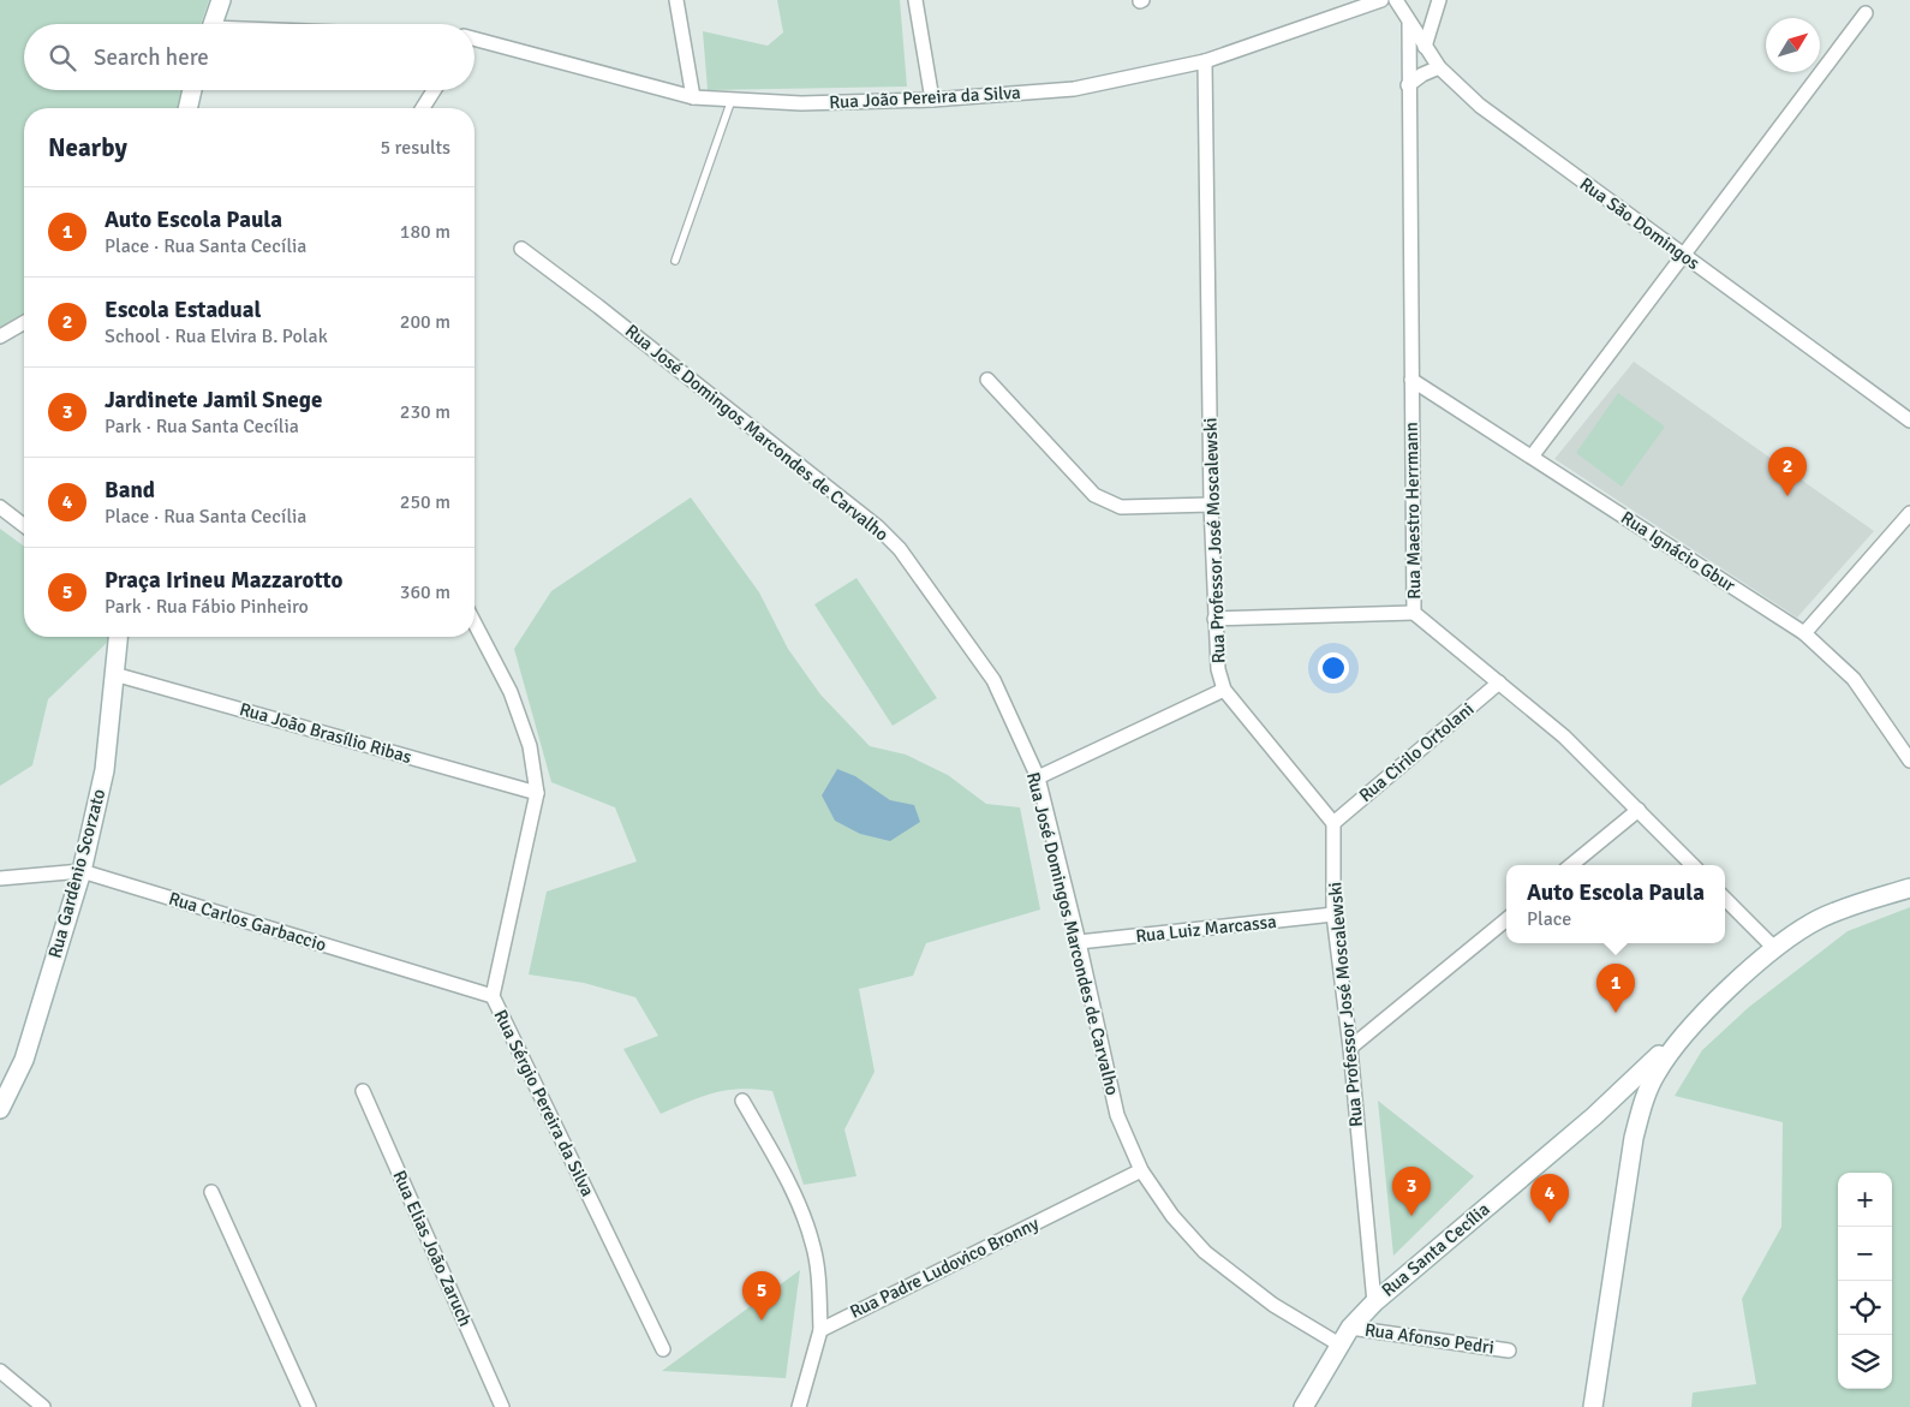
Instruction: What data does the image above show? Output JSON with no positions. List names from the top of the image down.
{
  "streets": {
    "main road": ["Rua Gardênio Scorzato", "Rua Santa Cecília"],
    "street": [
      "Rua João Pereira da Silva",
      "Rua São Domingos",
      "Rua José Domingos Marcondes de Carvalho",
      "Rua Maestro Herrmann",
      "Rua Professor José Moscalewski",
      "Rua Ignácio Gbur",
      "Rua João Brasílio Ribas",
      "Rua Cirilo Ortolani",
      "Rua Carlos Garbaccio",
      "Rua Luiz Marcassa",
      "Rua Sérgio Pereira da Silva",
      "Rua Elias João Zaruch",
      "Rua Padre Ludovico Bronny",
      "Rua Afonso Pedri"
    ]
  },
  "crossings": [
    ["Rua João Pereira da Silva", "Rua Professor José Moscalewski"],
    ["Rua São Domingos", "Rua Maestro Herrmann"],
    ["Rua José Domingos Marcondes de Carvalho", "Rua Luiz Marcassa"],
    ["Rua José Domingos Marcondes de Carvalho", "Rua Santa Cecília"],
    ["Rua José Domingos Marcondes de Carvalho", "Rua Padre Ludovico Bronny"],
    ["Rua Maestro Herrmann", "Rua Ignácio Gbur"],
    ["Rua Maestro Herrmann", "Rua Cirilo Ortolani"],
    ["Rua Professor José Moscalewski", "Rua Cirilo Ortolani"],
    ["Rua Professor José Moscalewski", "Rua Luiz Marcassa"],
    ["Rua Professor José Moscalewski", "Rua Santa Cecília"],
    ["Rua João Brasílio Ribas", "Rua Gardênio Scorzato"],
    ["Rua João Brasílio Ribas", "Rua Sérgio Pereira da Silva"],
    ["Rua Gardênio Scorzato", "Rua Carlos Garbaccio"],
    ["Rua Carlos Garbaccio", "Rua Sérgio Pereira da Silva"],
    ["Rua Santa Cecília", "Rua Afonso Pedri"]
  ],
  "north": "top right",
  "page": {
    "search": "Search here",
    "heading": ["Nearby", "5 results"],
    "list": [
      {
        "mark": "1",
        "name": "Auto Escola Paula",
        "note": "Place · Rua Santa Cecília",
        "value": "180 m"
      },
      {
        "mark": "2",
        "name": "Escola Estadual",
        "note": "School · Rua Elvira B. Polak",
        "value": "200 m"
      },
      {
        "mark": "3",
        "name": "Jardinete Jamil Snege",
        "note": "Park · Rua Santa Cecília",
        "value": "230 m"
      },
      {
        "mark": "4",
        "name": "Band",
        "note": "Place · Rua Santa Cecília",
        "value": "250 m"
      },
      {
        "mark": "5",
        "name": "Praça Irineu Mazzarotto",
        "note": "Park · Rua Fábio Pinheiro",
        "value": "360 m"
      }
    ],
    "pins": [
      "2",
      "1",
      "3",
      "4",
      "5"
    ],
    "popup": ["Auto Escola Paula", "Place"],
    "map_buttons": ["+", "−"]
  }
}
